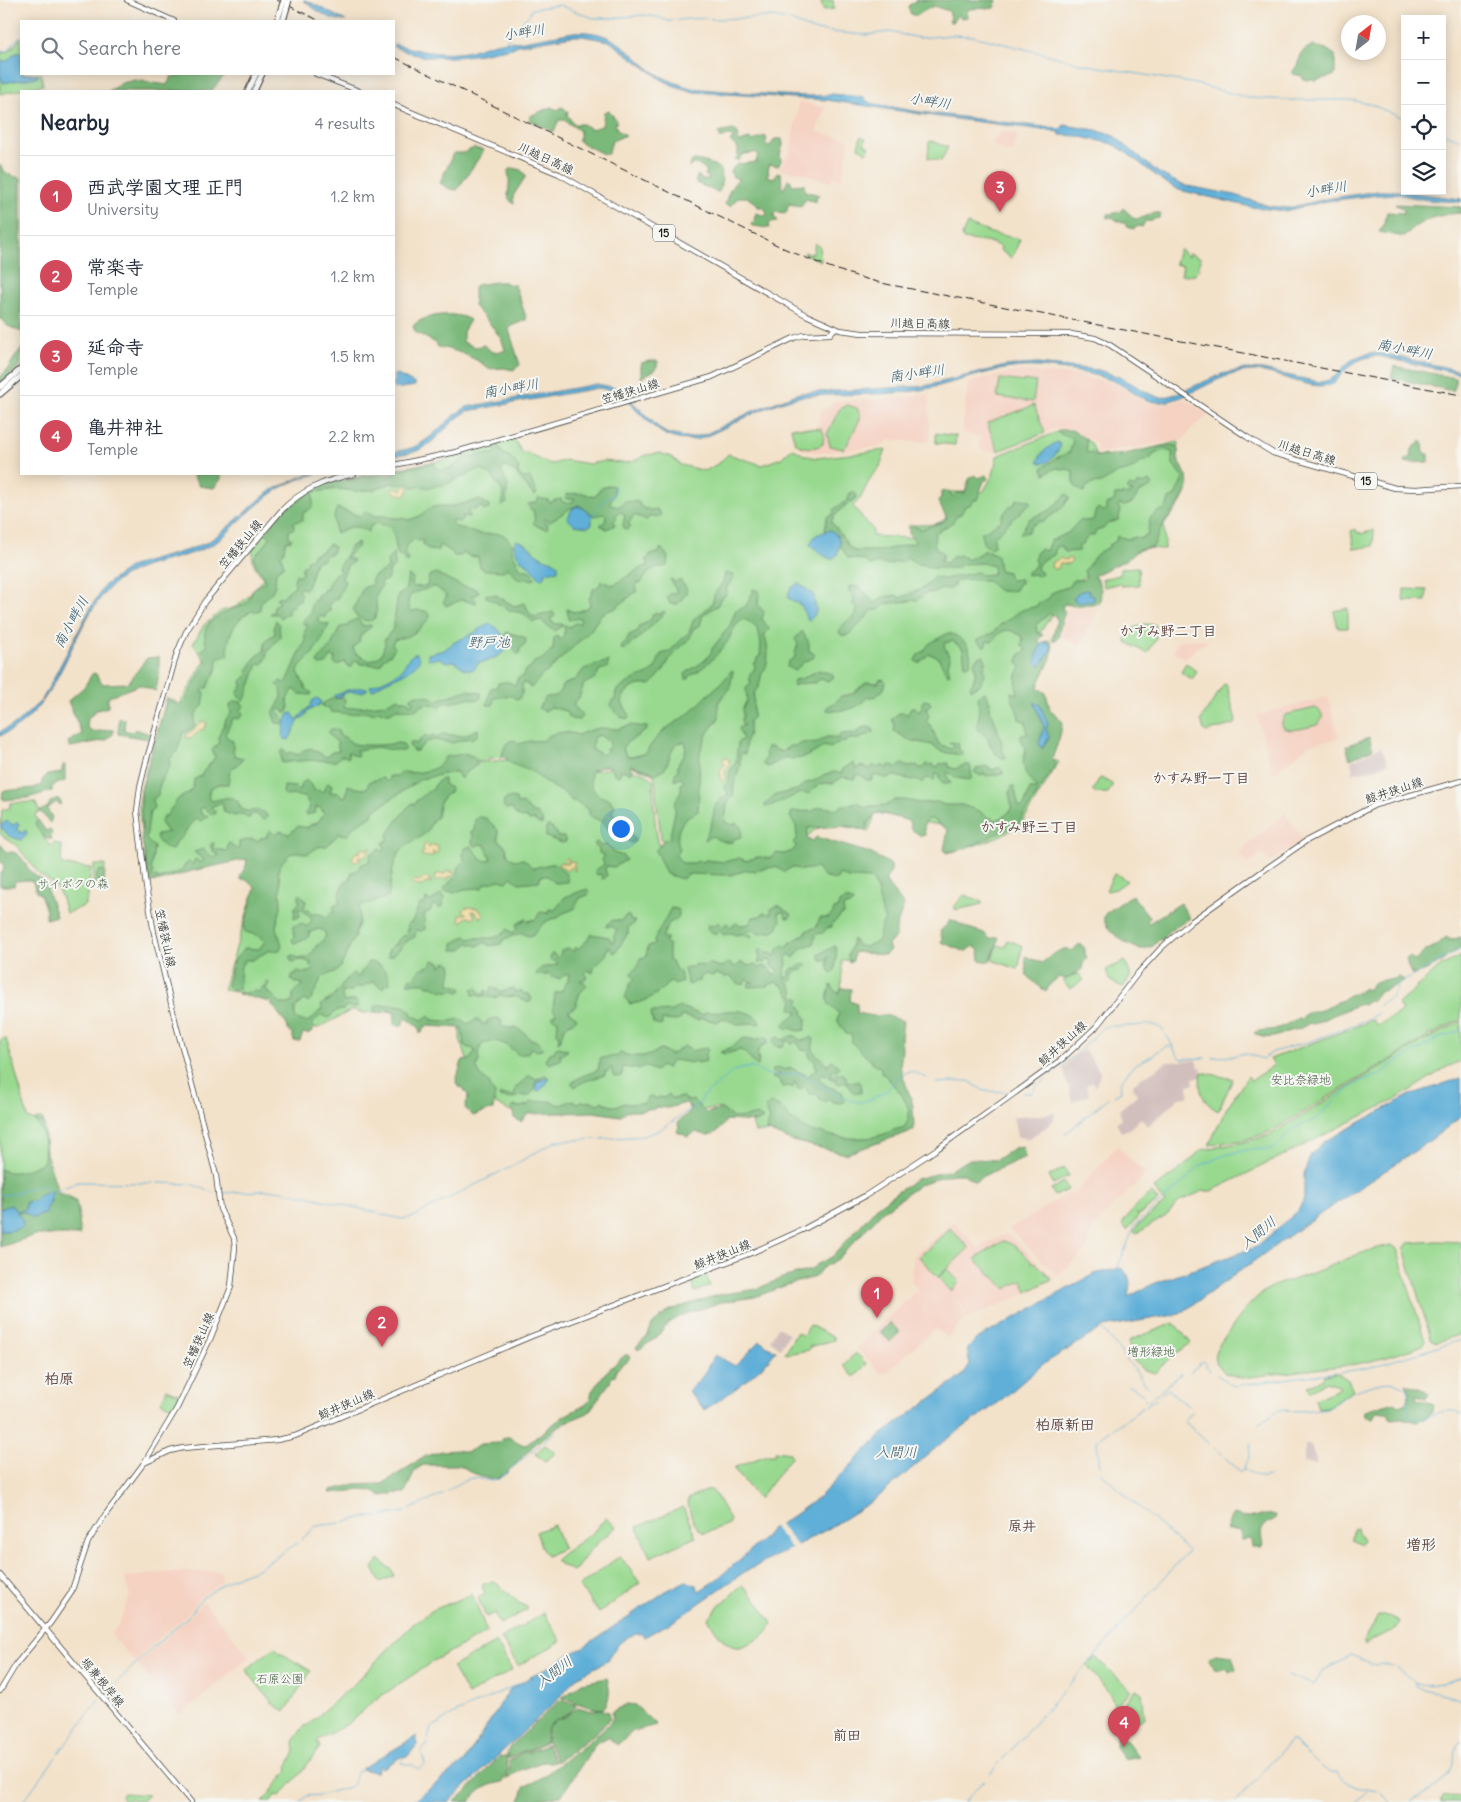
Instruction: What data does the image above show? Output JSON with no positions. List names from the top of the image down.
{
  "streets": {
    "main road": [
      "川越日高線",
      "15",
      "笠幡狭山線",
      "鯨井狭山線",
      "堀兼根岸線"
    ]
  },
  "crossings": [
    ["川越日高線", "笠幡狭山線"],
    ["笠幡狭山線", "鯨井狭山線"],
    ["鯨井狭山線", "堀兼根岸線"]
  ],
  "districts": [
    "かすみ野二丁目",
    "かすみ野一丁目",
    "かすみ野三丁目",
    "柏原",
    "柏原新田",
    "原井",
    "増形",
    "前田"
  ],
  "water": [
    "小畔川",
    "南小畔川",
    "野戸池",
    "入間川"
  ],
  "parks": [
    "サイボクの森",
    "安比奈緑地",
    "増形緑地",
    "石原公園"
  ],
  "north": "top right",
  "page": {
    "map_buttons": ["+", "−"],
    "search": "Search here",
    "heading": ["Nearby", "4 results"],
    "list": [
      {
        "mark": "1",
        "name": "西武学園文理 正門",
        "note": "University",
        "value": "1.2 km"
      },
      {
        "mark": "2",
        "name": "常楽寺",
        "note": "Temple",
        "value": "1.2 km"
      },
      {
        "mark": "3",
        "name": "延命寺",
        "note": "Temple",
        "value": "1.5 km"
      },
      {
        "mark": "4",
        "name": "亀井神社",
        "note": "Temple",
        "value": "2.2 km"
      }
    ],
    "pins": [
      "3",
      "1",
      "2",
      "4"
    ]
  }
}
